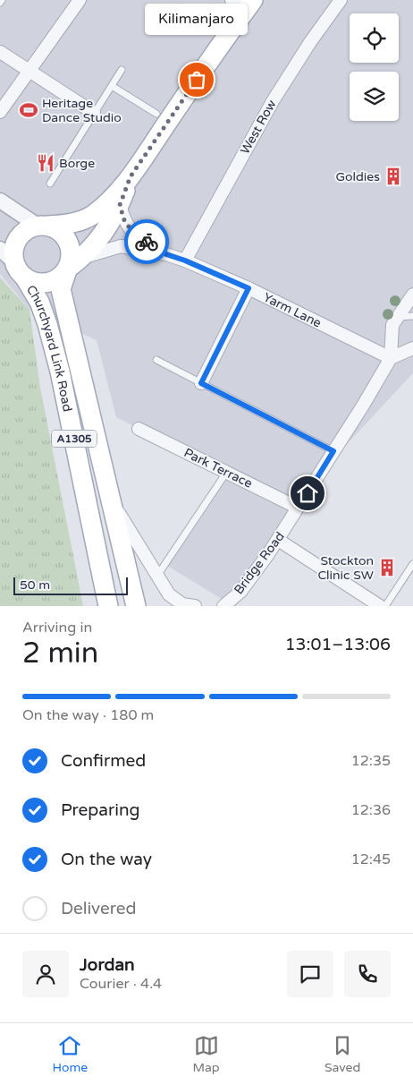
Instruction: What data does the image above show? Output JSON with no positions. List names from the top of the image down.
{
  "streets": {
    "main road": ["Churchyard Link Road", "A1305"],
    "street": [
      "West Row",
      "Yarm Lane",
      "Park Terrace",
      "Bridge Road"
    ]
  },
  "crossings": [
    ["West Row", "Yarm Lane"],
    ["Yarm Lane", "Churchyard Link Road"],
    ["Yarm Lane", "A1305"],
    ["Yarm Lane", "Bridge Road"],
    ["Churchyard Link Road", "A1305"],
    ["Park Terrace", "Bridge Road"]
  ],
  "places": {
    "other": ["Kilimanjaro"],
    "sports": ["Heritage Dance Studio"],
    "restaurant": ["Borge"],
    "building": ["Goldies", "Stockton Clinic SW"]
  },
  "scale_bar": "50 m",
  "page": {
    "bubble": "Kilimanjaro",
    "scale": "50 m",
    "heading": ["2 min", "Arriving in", "13:01–13:06"],
    "panel": ["Jordan", "Courier · 4.4"],
    "bar": "On the way · 180 m",
    "list": [
      ["Confirmed", "12:35"],
      ["Preparing", "12:36"],
      ["On the way", "12:45"],
      "Delivered"
    ],
    "tabs": ["Home", "Map", "Saved"]
  }
}
